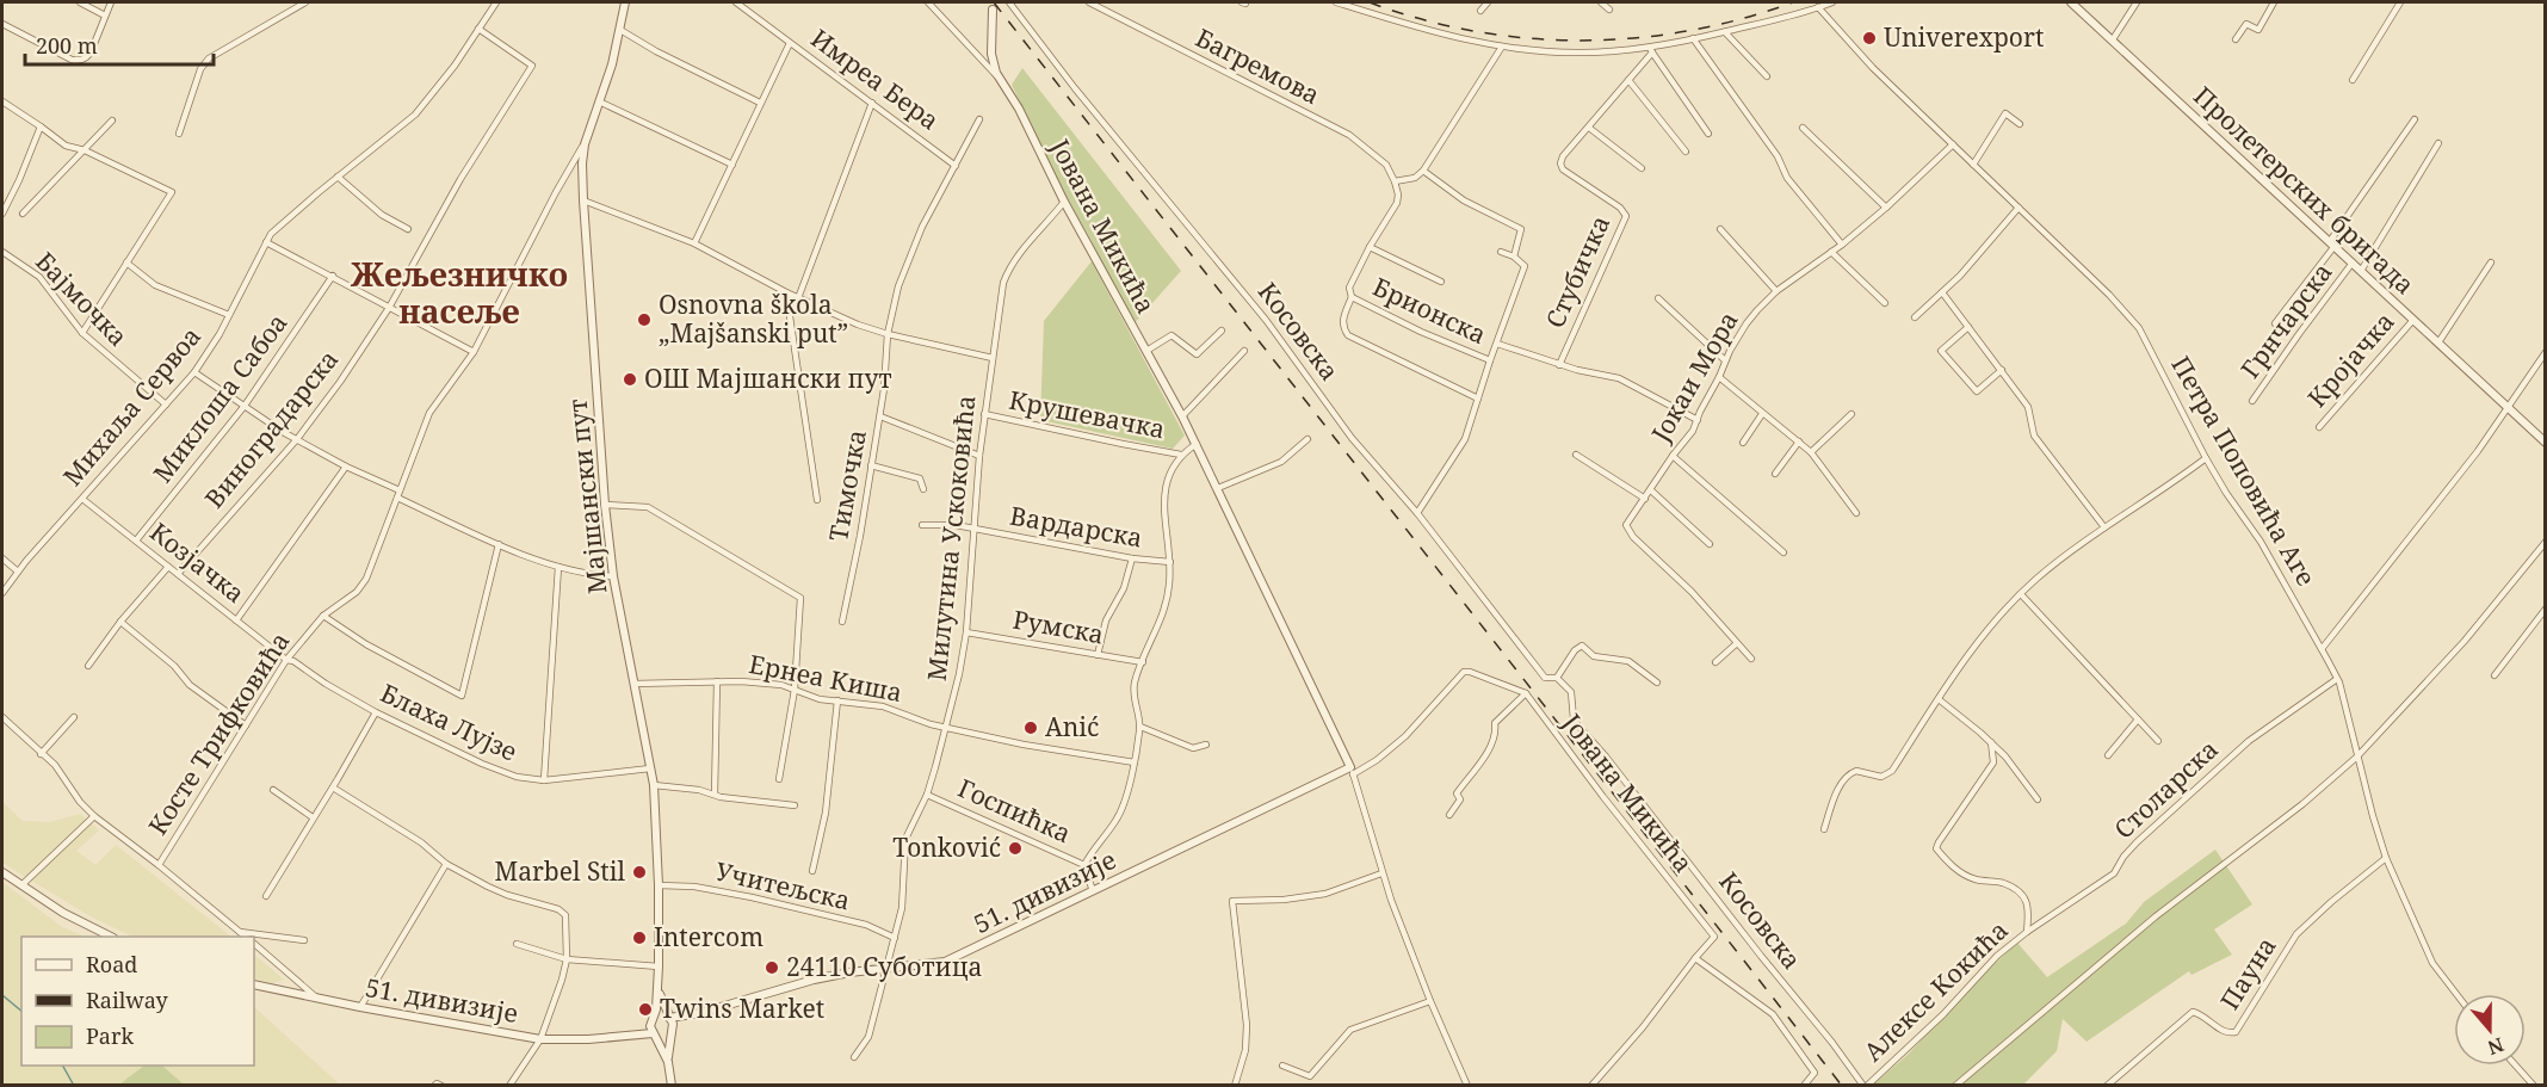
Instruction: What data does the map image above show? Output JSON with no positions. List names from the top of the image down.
{
  "streets": {
    "street": [
      "Багремова",
      "Имреа Бера",
      "Пролетерских бригада",
      "Јована Микића",
      "Стубичка",
      "Бајмочка",
      "Брионска",
      "Грнчарска",
      "Косовска",
      "Кројачка",
      "Јокаи Мора",
      "Миклоша Сабоа",
      "Михаља Сервоа",
      "Крушевачка",
      "Виноградарска",
      "Петра Поповића Аге",
      "Тимочка",
      "Мајшански пут",
      "Вардарска",
      "Милутина Ускоковића",
      "Козјачка",
      "Румска",
      "Ернеа Киша",
      "Блаха Лујзе",
      "Косте Трифковића",
      "Столарска",
      "Госпићка",
      "Учитељска",
      "51. дивизије",
      "Пауна",
      "Алексе Кокића"
    ]
  },
  "crossings": [
    ["Имреа Бера", "Тимочка"],
    ["Пролетерских бригада", "Грнчарска"],
    ["Пролетерских бригада", "Кројачка"],
    ["Јована Микића", "Милутина Ускоковића"],
    ["Јована Микића", "51. дивизије"],
    ["Стубичка", "Брионска"],
    ["Бајмочка", "Михаља Сервоа"],
    ["Брионска", "Јокаи Мора"],
    ["Косовска", "Алексе Кокића"],
    ["Јокаи Мора", "Петра Поповића Аге"],
    ["Миклоша Сабоа", "Козјачка"],
    ["Михаља Сервоа", "Виноградарска"],
    ["Михаља Сервоа", "Козјачка"],
    ["Крушевачка", "Милутина Ускоковића"],
    ["Виноградарска", "Козјачка"],
    ["Петра Поповића Аге", "Столарска"],
    ["Петра Поповића Аге", "Пауна"],
    ["Мајшански пут", "Ернеа Киша"],
    ["Мајшански пут", "Блаха Лујзе"],
    ["Мајшански пут", "Косте Трифковића"],
    ["Мајшански пут", "Учитељска"],
    ["Мајшански пут", "51. дивизије"],
    ["Вардарска", "Милутина Ускоковића"],
    ["Милутина Ускоковића", "Румска"],
    ["Милутина Ускоковића", "Ернеа Киша"],
    ["Милутина Ускоковића", "Госпићка"],
    ["Милутина Ускоковића", "Учитељска"],
    ["Милутина Ускоковића", "51. дивизије"],
    ["Козјачка", "Блаха Лујзе"],
    ["Козјачка", "Косте Трифковића"],
    ["Блаха Лујзе", "Косте Трифковића"],
    ["Столарска", "Алексе Кокића"]
  ],
  "districts": ["Жељезничко насеље"],
  "places": [
    "Univerexport",
    "Osnovna škola „Majšanski put”",
    "ОШ Мајшански пут",
    "Anić",
    "Tonković",
    "Marbel Stil",
    "Intercom",
    "24110 Суботица",
    "Twins Market"
  ],
  "legend": ["Road", "Railway", "Park"],
  "scale_bar": "200 m",
  "north": "bottom"
}
